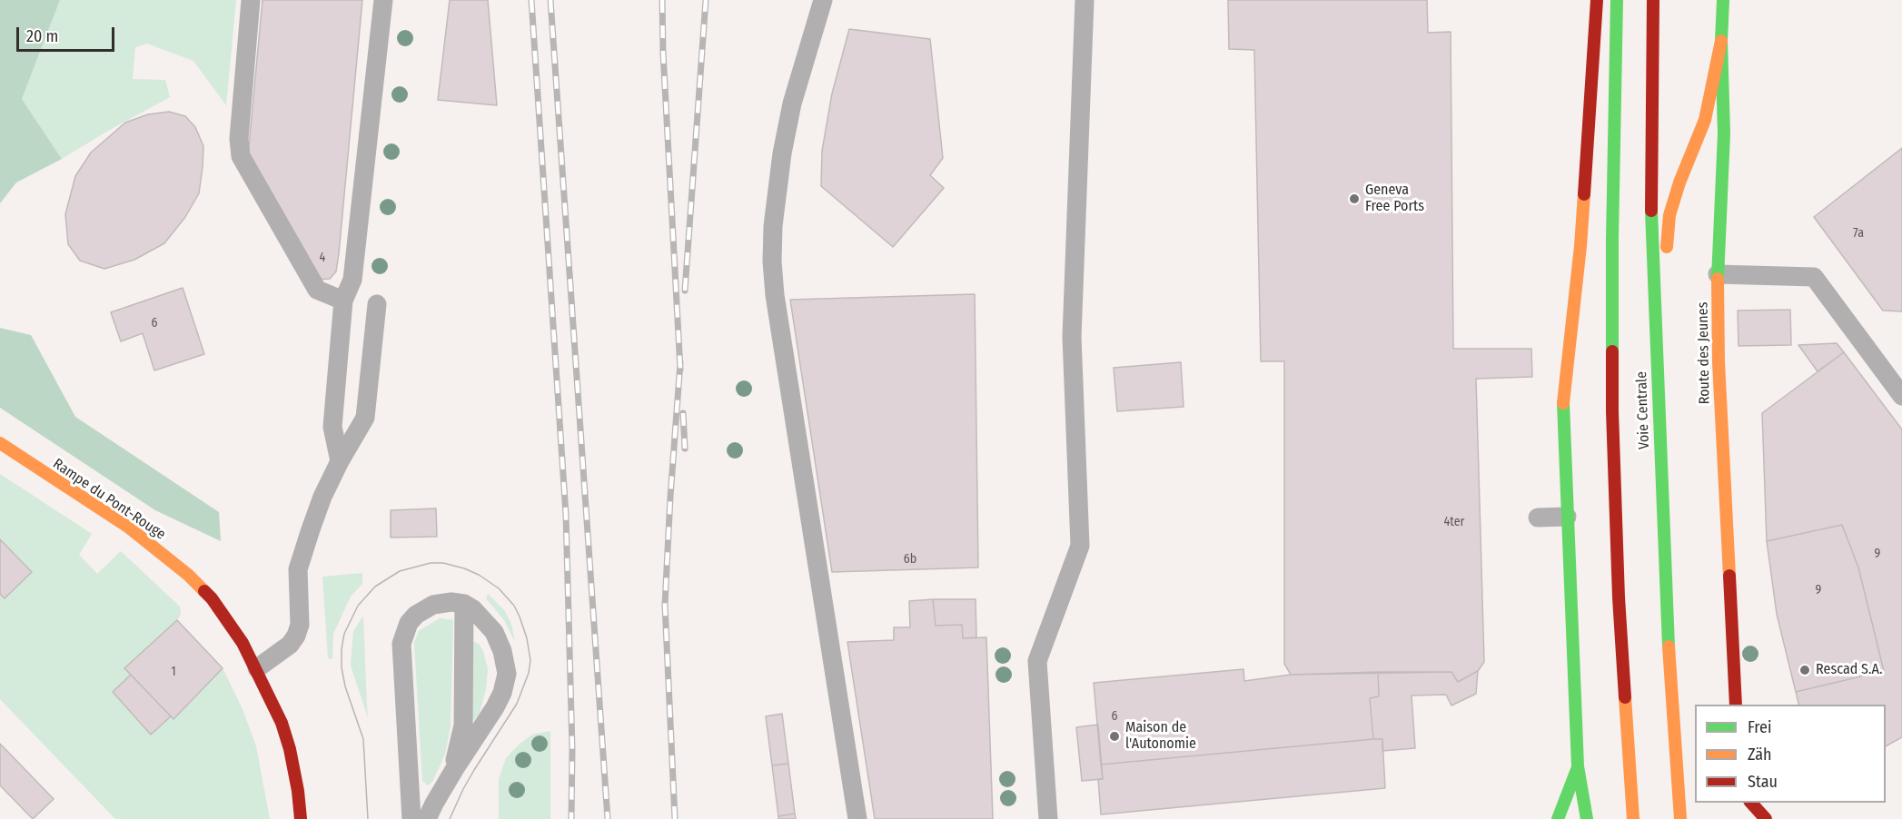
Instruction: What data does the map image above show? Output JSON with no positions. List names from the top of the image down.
{
  "streets": {
    "main road": ["Route des Jeunes", "Voie Centrale", "Rampe du Pont-Rouge"]
  },
  "places": ["Geneva Free Ports", "Rescad S.A.", "Maison de l'Autonomie"],
  "house_numbers": [
    "7a",
    "4",
    "6",
    "4ter",
    "9",
    "6b",
    "9",
    "1",
    "6"
  ],
  "legend": ["Frei", "Zäh", "Stau"],
  "scale_bar": "20 m"
}
